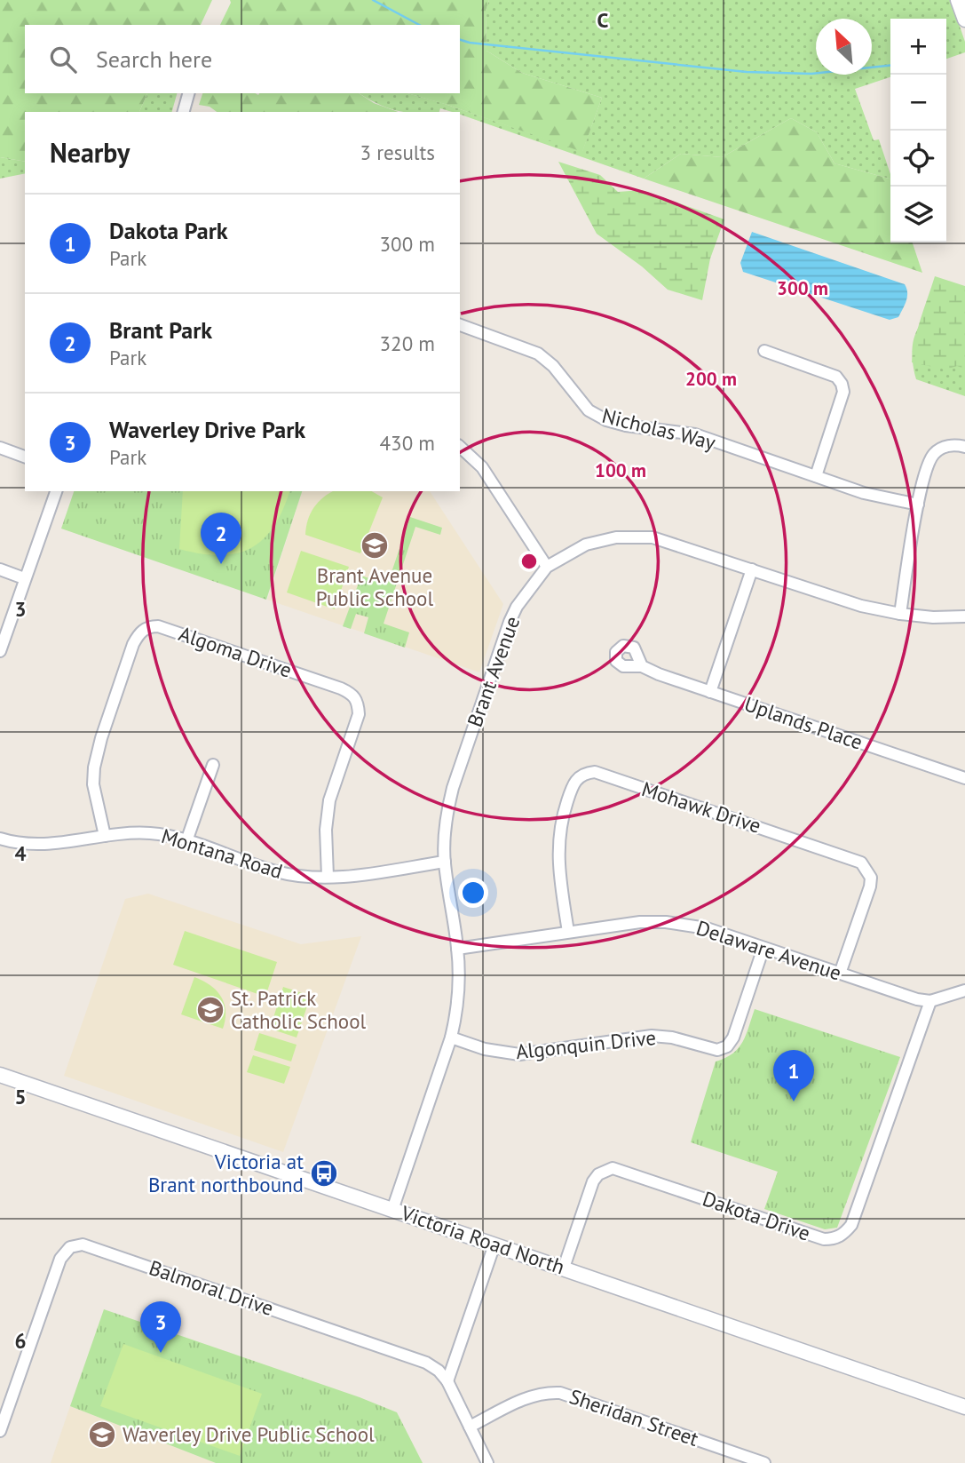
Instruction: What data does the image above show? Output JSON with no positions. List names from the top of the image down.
{
  "streets": {
    "main road": ["Victoria Road North"],
    "street": [
      "Nicholas Way",
      "Algoma Drive",
      "Brant Avenue",
      "Uplands Place",
      "Mohawk Drive",
      "Montana Road",
      "Delaware Avenue",
      "Algonquin Drive",
      "Dakota Drive",
      "Balmoral Drive",
      "Sheridan Street"
    ]
  },
  "crossings": [
    ["Algoma Drive", "Montana Road"],
    ["Brant Avenue", "Montana Road"],
    ["Brant Avenue", "Delaware Avenue"],
    ["Brant Avenue", "Algonquin Drive"],
    ["Brant Avenue", "Victoria Road North"],
    ["Mohawk Drive", "Delaware Avenue"],
    ["Delaware Avenue", "Algonquin Drive"],
    ["Delaware Avenue", "Dakota Drive"],
    ["Dakota Drive", "Victoria Road North"],
    ["Balmoral Drive", "Sheridan Street"]
  ],
  "places": {
    "school or university": ["Brant Avenue Public School", "St. Patrick Catholic School", "Waverley Drive Public School"],
    "bus stop": ["Victoria at Brant northbound"]
  },
  "north": "top left",
  "page": {
    "map_buttons": ["+", "−"],
    "search": "Search here",
    "heading": ["Nearby", "3 results"],
    "list": [
      {
        "mark": "1",
        "name": "Dakota Park",
        "note": "Park",
        "value": "300 m"
      },
      {
        "mark": "2",
        "name": "Brant Park",
        "note": "Park",
        "value": "320 m"
      },
      {
        "mark": "3",
        "name": "Waverley Drive Park",
        "note": "Park",
        "value": "430 m"
      }
    ],
    "pins": ["2", "1", "3"]
  },
  "grid": {
    "columns": ["C"],
    "rows": [
      "3",
      "4",
      "5",
      "6"
    ]
  },
  "rings": ["300 m", "200 m", "100 m"]
}
